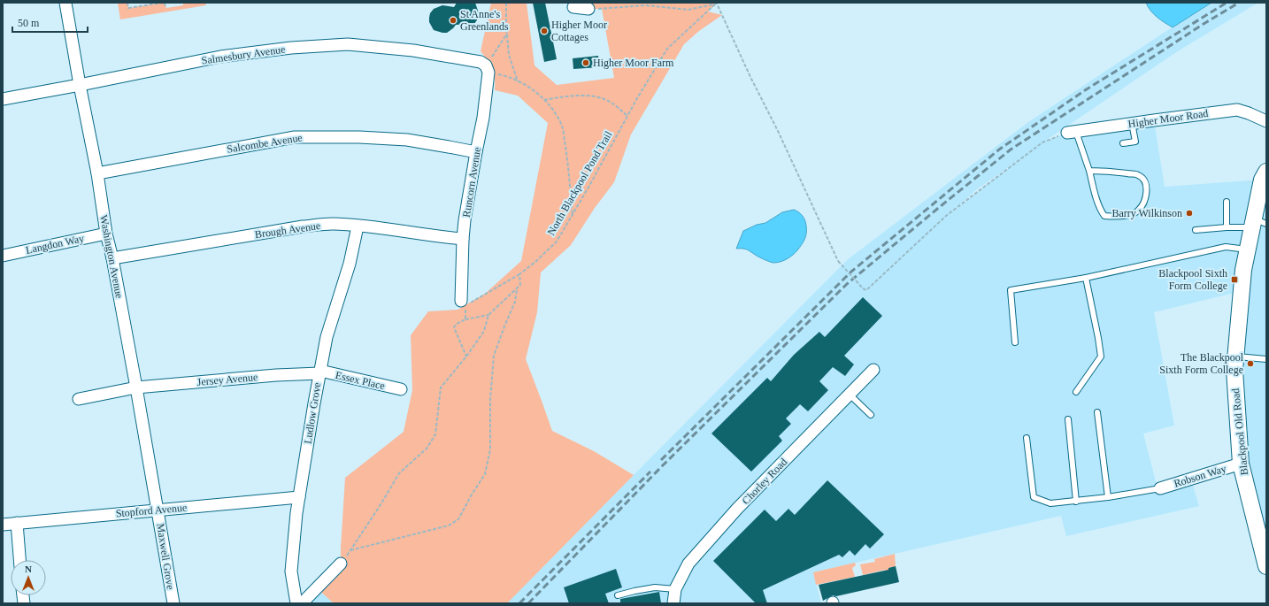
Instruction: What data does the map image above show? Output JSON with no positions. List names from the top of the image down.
{
  "streets": {
    "main road": ["Blackpool Old Road"],
    "street": [
      "Salmesbury Avenue",
      "Higher Moor Road",
      "Salcombe Avenue",
      "Runcorn Avenue",
      "Brough Avenue",
      "Langdon Way",
      "Washington Avenue",
      "Jersey Avenue",
      "Essex Place",
      "Ludlow Grove",
      "Robson Way",
      "Chorley Road",
      "Stopford Avenue",
      "Maxwell Grove"
    ],
    "path": ["North Blackpool Pond Trail"]
  },
  "crossings": [
    ["Salmesbury Avenue", "Runcorn Avenue"],
    ["Salmesbury Avenue", "Washington Avenue"],
    ["Salcombe Avenue", "Runcorn Avenue"],
    ["Salcombe Avenue", "Washington Avenue"],
    ["Runcorn Avenue", "Brough Avenue"],
    ["Brough Avenue", "Washington Avenue"],
    ["Brough Avenue", "Ludlow Grove"],
    ["Langdon Way", "Washington Avenue"],
    ["Washington Avenue", "Jersey Avenue"],
    ["Washington Avenue", "Stopford Avenue"],
    ["Washington Avenue", "Maxwell Grove"],
    ["Jersey Avenue", "Essex Place"],
    ["Jersey Avenue", "Ludlow Grove"],
    ["Essex Place", "Ludlow Grove"],
    ["Ludlow Grove", "Stopford Avenue"],
    ["Blackpool Old Road", "Robson Way"],
    ["Stopford Avenue", "Maxwell Grove"]
  ],
  "places": {
    "other": [
      "St Anne's Greenlands",
      "Higher Moor Cottages",
      "Higher Moor Farm",
      "Barry Wilkinson",
      "The Blackpool Sixth Form College"
    ],
    "transit": ["Blackpool Sixth Form College"]
  },
  "scale_bar": "50 m",
  "north": "top"
}
